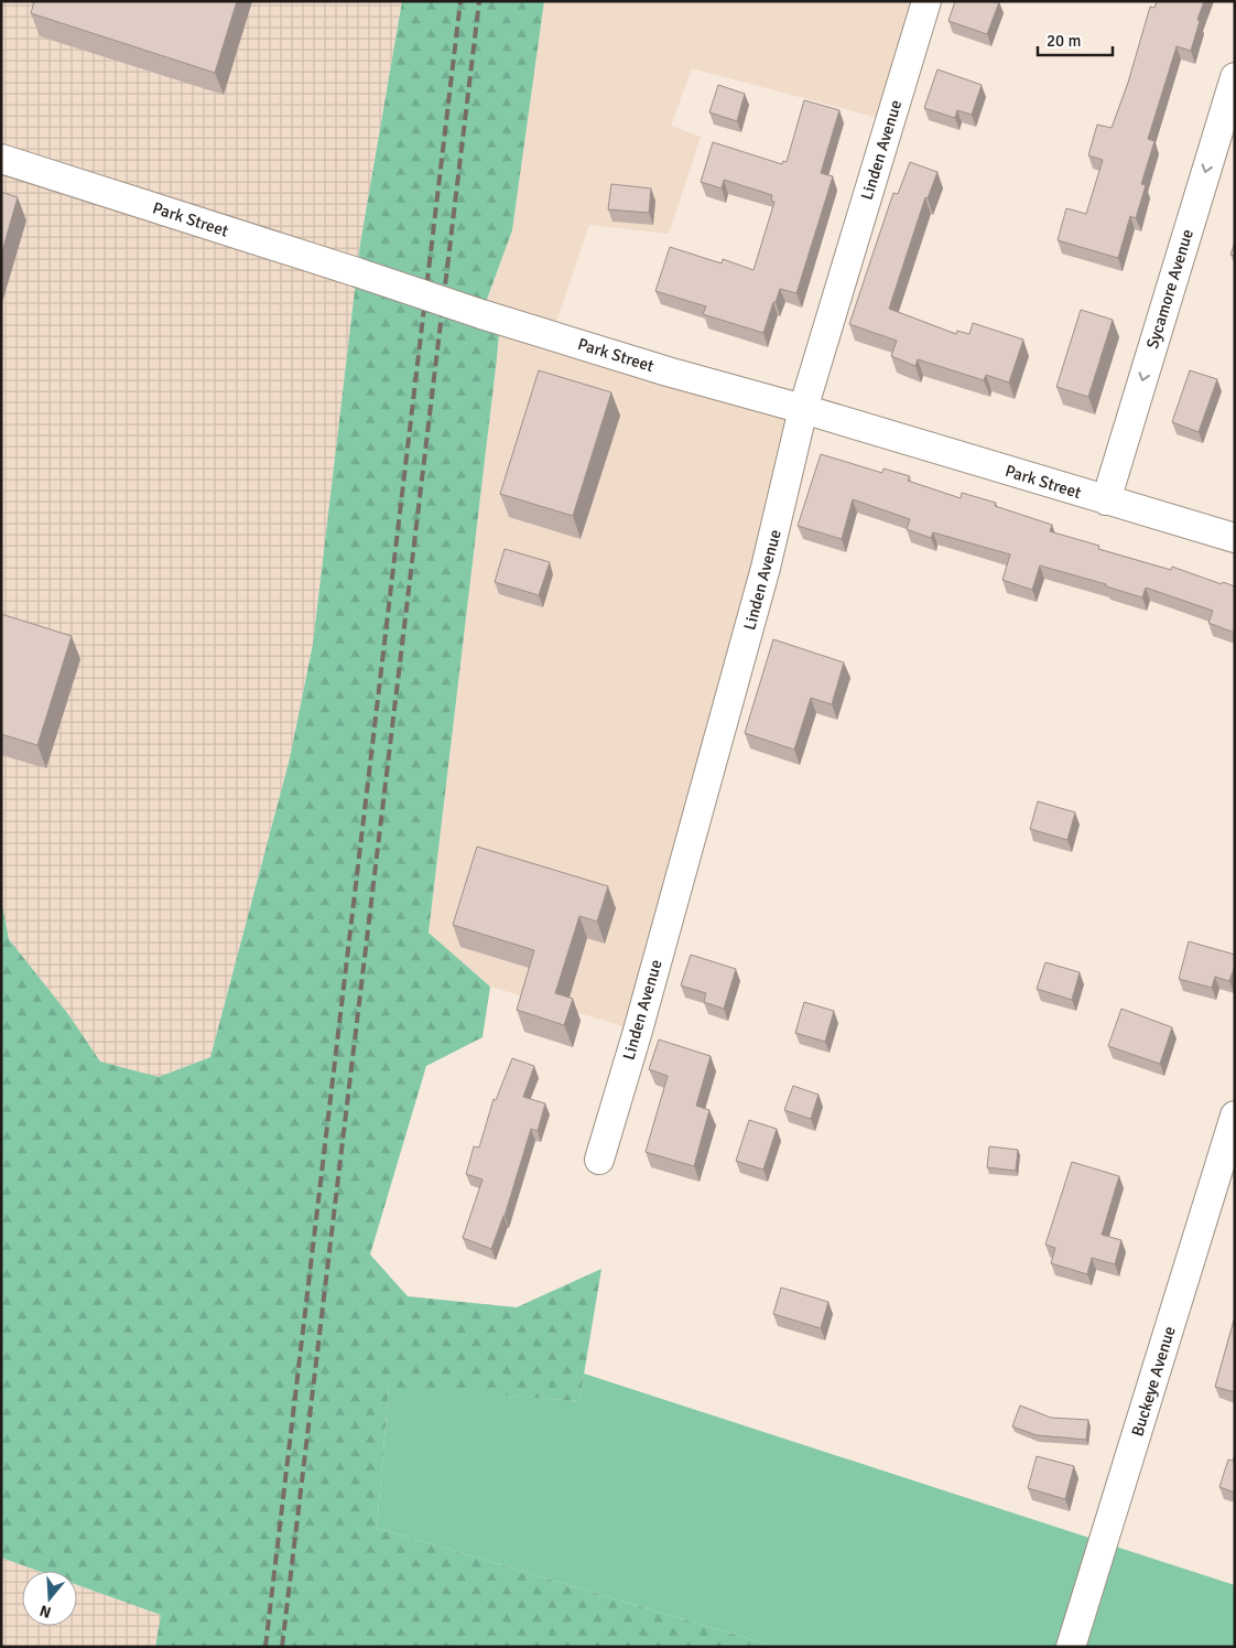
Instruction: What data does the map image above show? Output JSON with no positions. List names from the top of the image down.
{
  "streets": {
    "street": [
      "Linden Avenue",
      "Park Street",
      "Sycamore Avenue",
      "Buckeye Avenue"
    ]
  },
  "crossings": [
    ["Linden Avenue", "Park Street"],
    ["Park Street", "Sycamore Avenue"]
  ],
  "one_way": ["Sycamore Avenue"],
  "scale_bar": "20 m",
  "north": "bottom"
}
